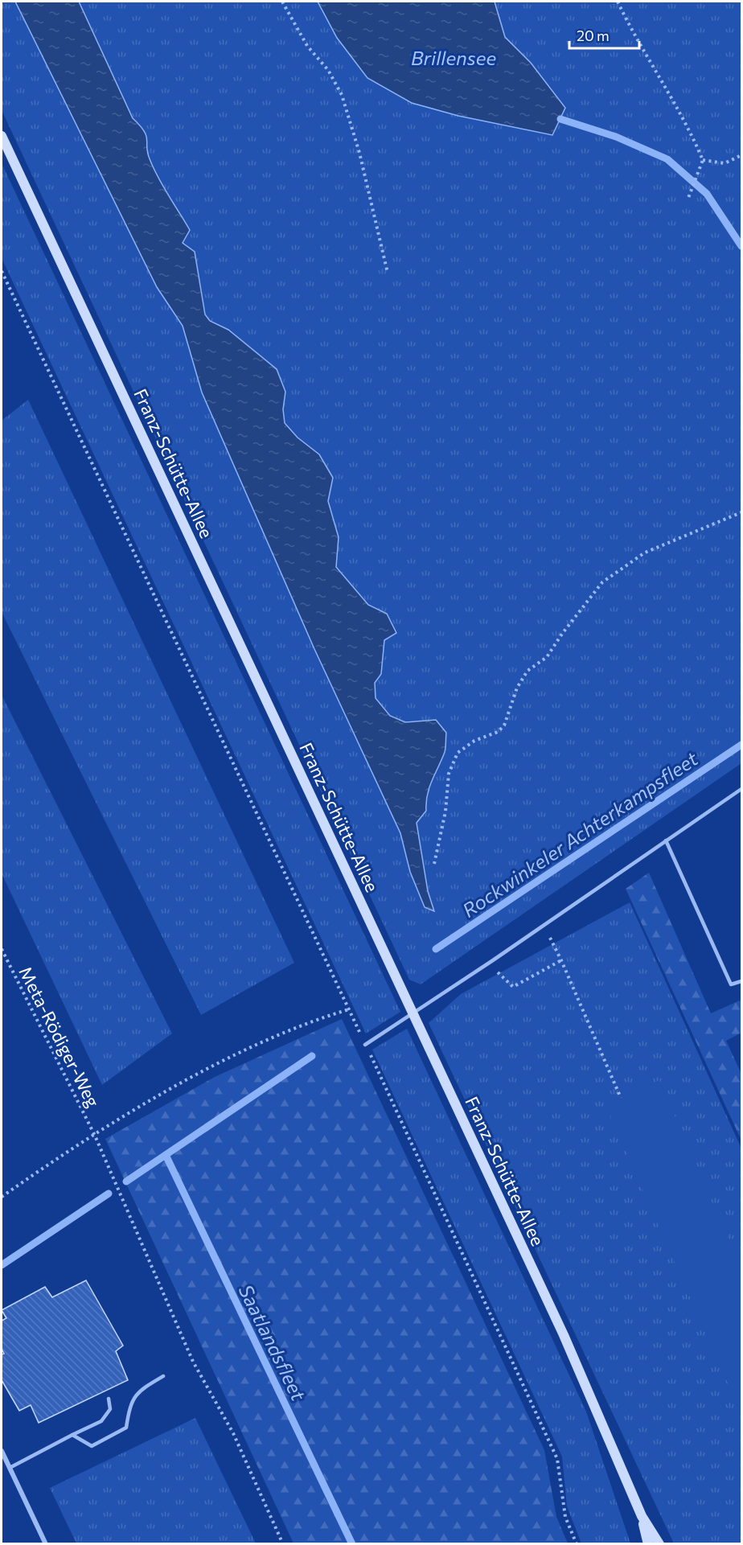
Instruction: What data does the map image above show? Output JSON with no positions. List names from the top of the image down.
{
  "streets": {
    "main road": ["Franz-Schütte-Allee"],
    "path": ["Meta-Rödiger-Weg"]
  },
  "water": ["Brillensee", "Rockwinkeler Achterkampsfleet", "Saatlandsfleet"],
  "scale_bar": "20 m"
}
